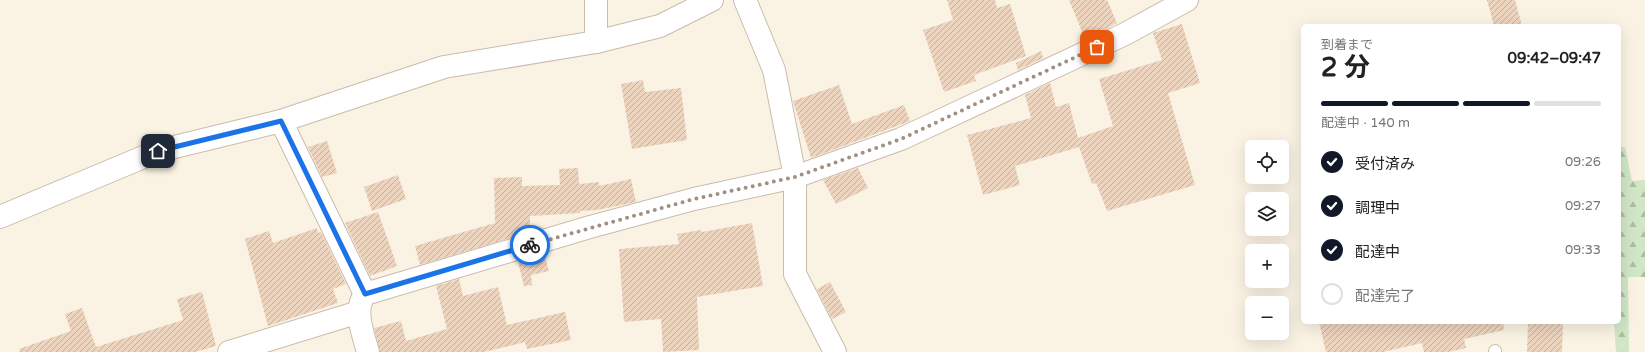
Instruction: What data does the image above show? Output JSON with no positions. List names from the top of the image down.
{
  "page": {
    "heading": ["2 分", "到着まで", "09:42–09:47"],
    "bar": "配達中 · 140 m",
    "map_buttons": ["+", "−"],
    "list": [
      ["受付済み", "09:26"],
      ["調理中", "09:27"],
      ["配達中", "09:33"],
      "配達完了"
    ]
  }
}
